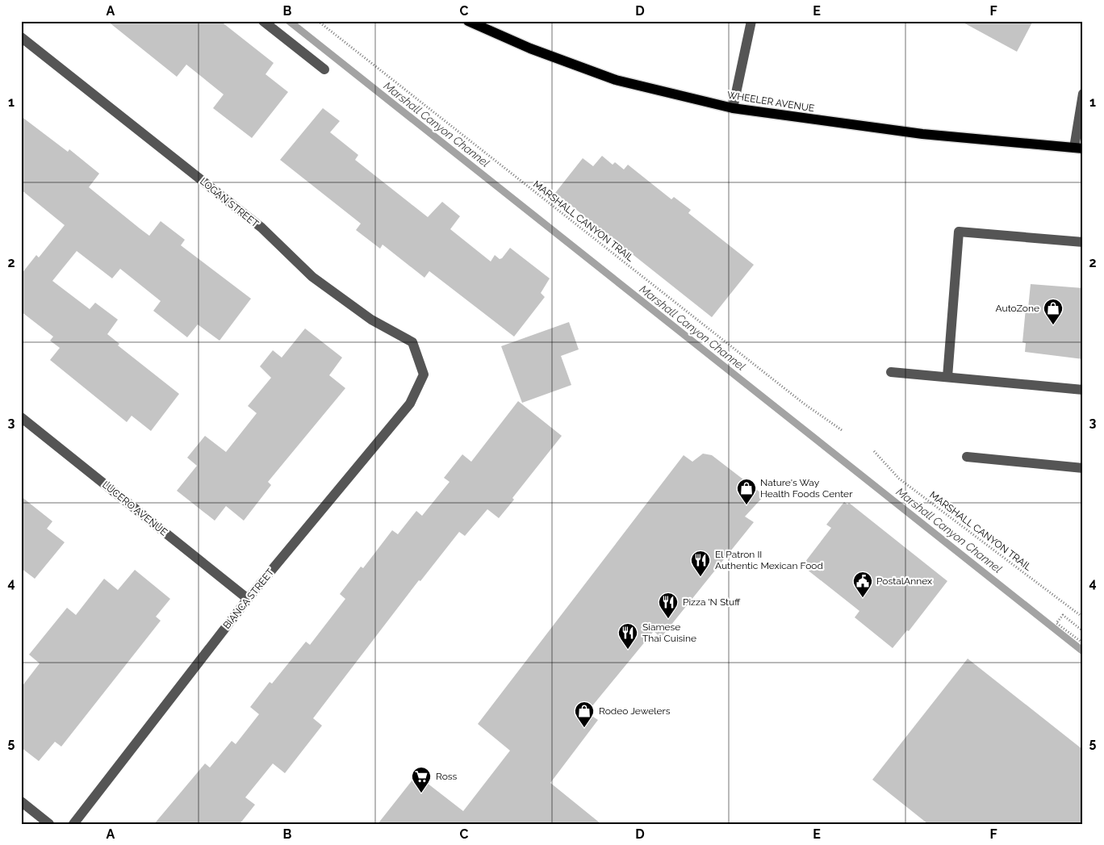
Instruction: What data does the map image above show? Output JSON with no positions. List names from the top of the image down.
{
  "streets": {
    "main road": ["WHEELER AVENUE"],
    "street": ["LOGAN STREET", "LUCERO AVENUE", "BIANCA STREET"],
    "path": ["MARSHALL CANYON TRAIL"]
  },
  "crossings": [
    ["LOGAN STREET", "BIANCA STREET"],
    ["LUCERO AVENUE", "BIANCA STREET"]
  ],
  "water": ["Marshall Canyon Channel"],
  "places": {
    "shop": ["AutoZone", "Nature's Way Health Foods Center", "Rodeo Jewelers"],
    "restaurant": ["El Patron II Authentic Mexican Food", "Pizza 'N Stuff", "Siamese Thai Cuisine"],
    "public building": ["PostalAnnex"],
    "supermarket": ["Ross"]
  },
  "grid": {
    "columns": [
      "A",
      "B",
      "C",
      "D",
      "E",
      "F"
    ],
    "rows": [
      "1",
      "2",
      "3",
      "4",
      "5"
    ]
  }
}
